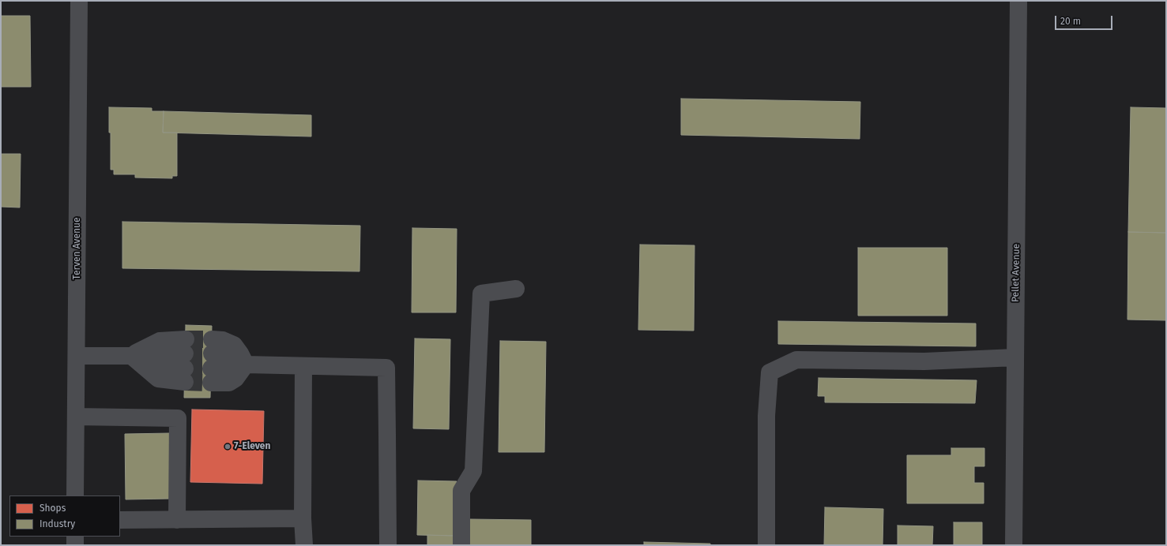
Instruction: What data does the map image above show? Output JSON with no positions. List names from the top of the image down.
{
  "streets": {
    "street": ["Terven Avenue", "Pellet Avenue"]
  },
  "places": ["7-Eleven"],
  "legend": ["Shops", "Industry"],
  "scale_bar": "20 m"
}
